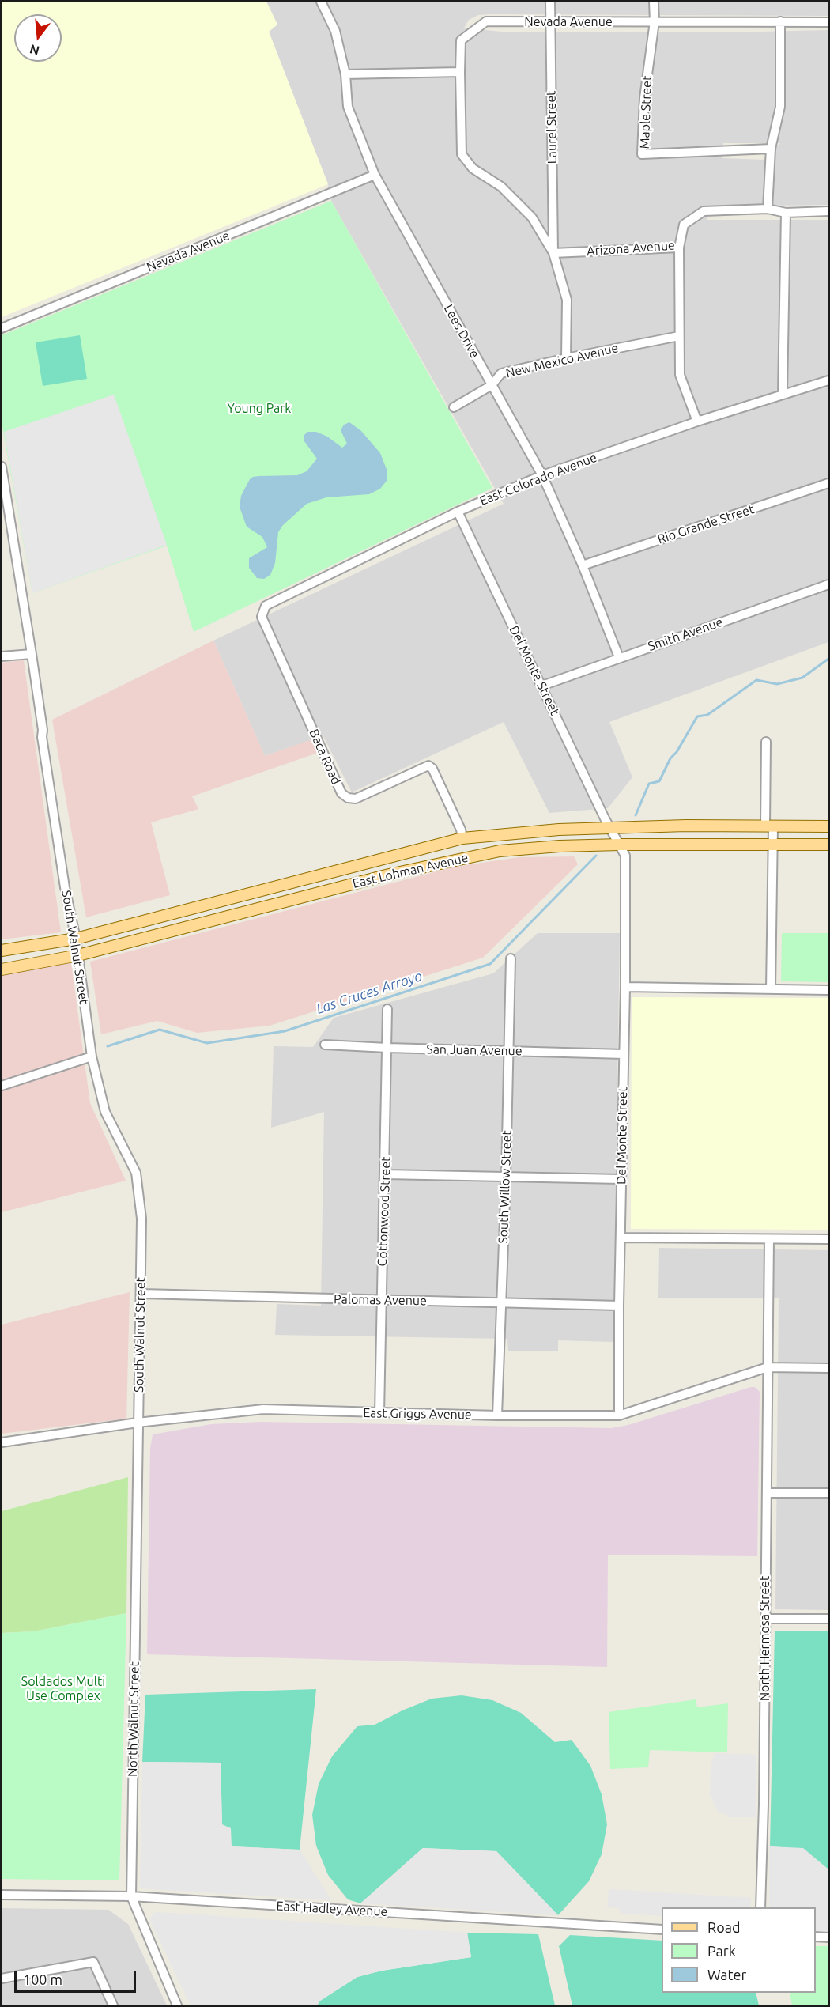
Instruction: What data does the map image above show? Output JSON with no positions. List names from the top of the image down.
{
  "streets": {
    "main road": ["East Lohman Avenue"],
    "street": [
      "Nevada Avenue",
      "Maple Street",
      "Laurel Street",
      "Arizona Avenue",
      "Lees Drive",
      "New Mexico Avenue",
      "East Colorado Avenue",
      "Rio Grande Street",
      "Smith Avenue",
      "Del Monte Street",
      "Baca Road",
      "South Walnut Street",
      "San Juan Avenue",
      "South Willow Street",
      "Cottonwood Street",
      "Palomas Avenue",
      "East Griggs Avenue",
      "North Hermosa Street",
      "North Walnut Street",
      "East Hadley Avenue"
    ]
  },
  "crossings": [
    ["Nevada Avenue", "Maple Street"],
    ["Nevada Avenue", "Laurel Street"],
    ["Nevada Avenue", "Arizona Avenue"],
    ["Nevada Avenue", "Lees Drive"],
    ["Laurel Street", "Arizona Avenue"],
    ["Lees Drive", "New Mexico Avenue"],
    ["Lees Drive", "East Colorado Avenue"],
    ["Lees Drive", "Rio Grande Street"],
    ["Lees Drive", "Smith Avenue"],
    ["East Colorado Avenue", "Del Monte Street"],
    ["East Colorado Avenue", "Baca Road"],
    ["Smith Avenue", "Del Monte Street"],
    ["Del Monte Street", "East Lohman Avenue"],
    ["Del Monte Street", "San Juan Avenue"],
    ["Del Monte Street", "Palomas Avenue"],
    ["Del Monte Street", "East Griggs Avenue"],
    ["Baca Road", "East Lohman Avenue"],
    ["East Lohman Avenue", "South Walnut Street"],
    ["South Walnut Street", "Palomas Avenue"],
    ["South Walnut Street", "East Griggs Avenue"],
    ["South Walnut Street", "North Walnut Street"],
    ["San Juan Avenue", "South Willow Street"],
    ["San Juan Avenue", "Cottonwood Street"],
    ["South Willow Street", "Palomas Avenue"],
    ["South Willow Street", "East Griggs Avenue"],
    ["Cottonwood Street", "Palomas Avenue"],
    ["Cottonwood Street", "East Griggs Avenue"],
    ["East Griggs Avenue", "North Hermosa Street"],
    ["East Griggs Avenue", "North Walnut Street"],
    ["North Walnut Street", "East Hadley Avenue"]
  ],
  "water": ["Las Cruces Arroyo"],
  "parks": ["Young Park", "Soldados Multi Use Complex"],
  "legend": ["Road", "Park", "Water"],
  "scale_bar": "100 m",
  "north": "bottom"
}
